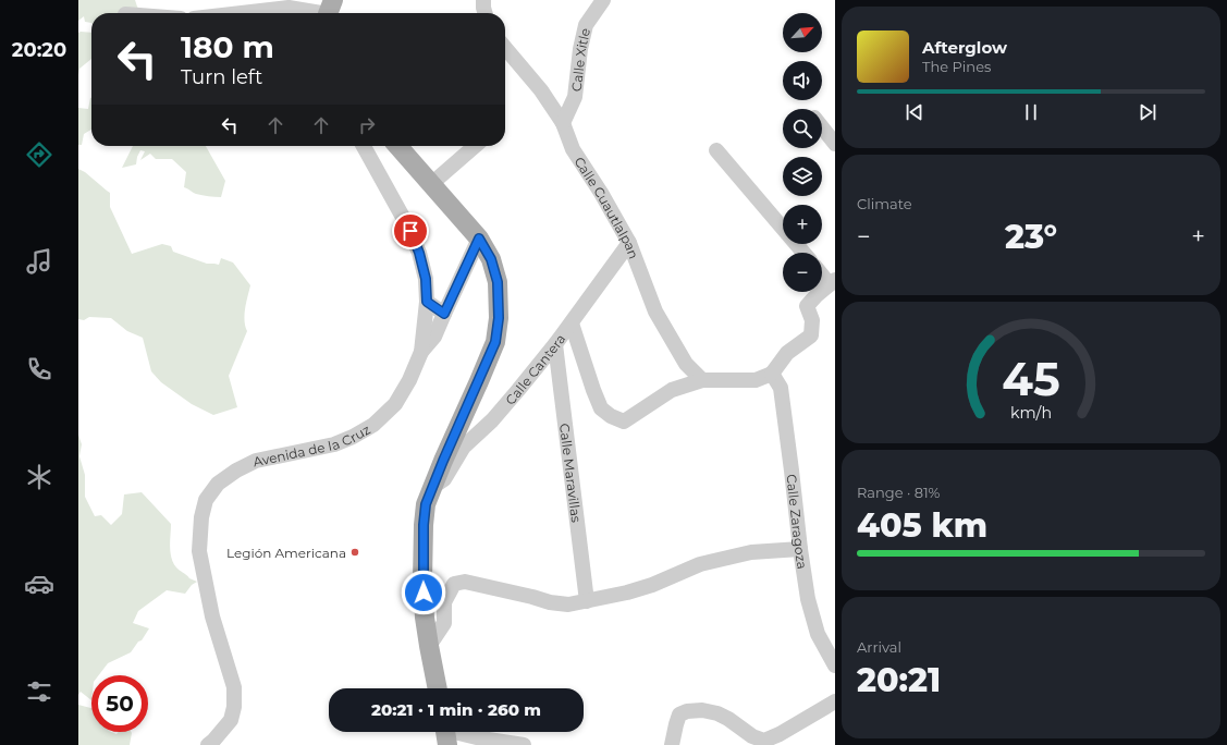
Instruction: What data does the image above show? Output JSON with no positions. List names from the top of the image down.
{
  "streets": {
    "street": [
      "Calle Xitle",
      "Calle Cuautlalpan",
      "Calle Cantera",
      "Avenida de la Cruz",
      "Calle Maravillas",
      "Calle Zaragoza"
    ]
  },
  "crossings": [
    ["Calle Xitle", "Calle Cuautlalpan"],
    ["Calle Cuautlalpan", "Calle Cantera"],
    ["Calle Cantera", "Calle Maravillas"]
  ],
  "places": ["Legión Americana"],
  "north": "top right",
  "page": {
    "tabs": "20:20",
    "map_buttons": ["+", "−"],
    "turn": ["180 m", "Turn left"],
    "song": ["Afterglow", "The Pines"],
    "tile": [
      "Climate",
      ["Range · 81%", "405 km"],
      ["Arrival", "20:21"]
    ],
    "heat": ["−", "23°", "+"],
    "limit": "50",
    "trip": "20:21 · 1 min · 260 m",
    "gauge": ["45", "km/h"]
  }
}
